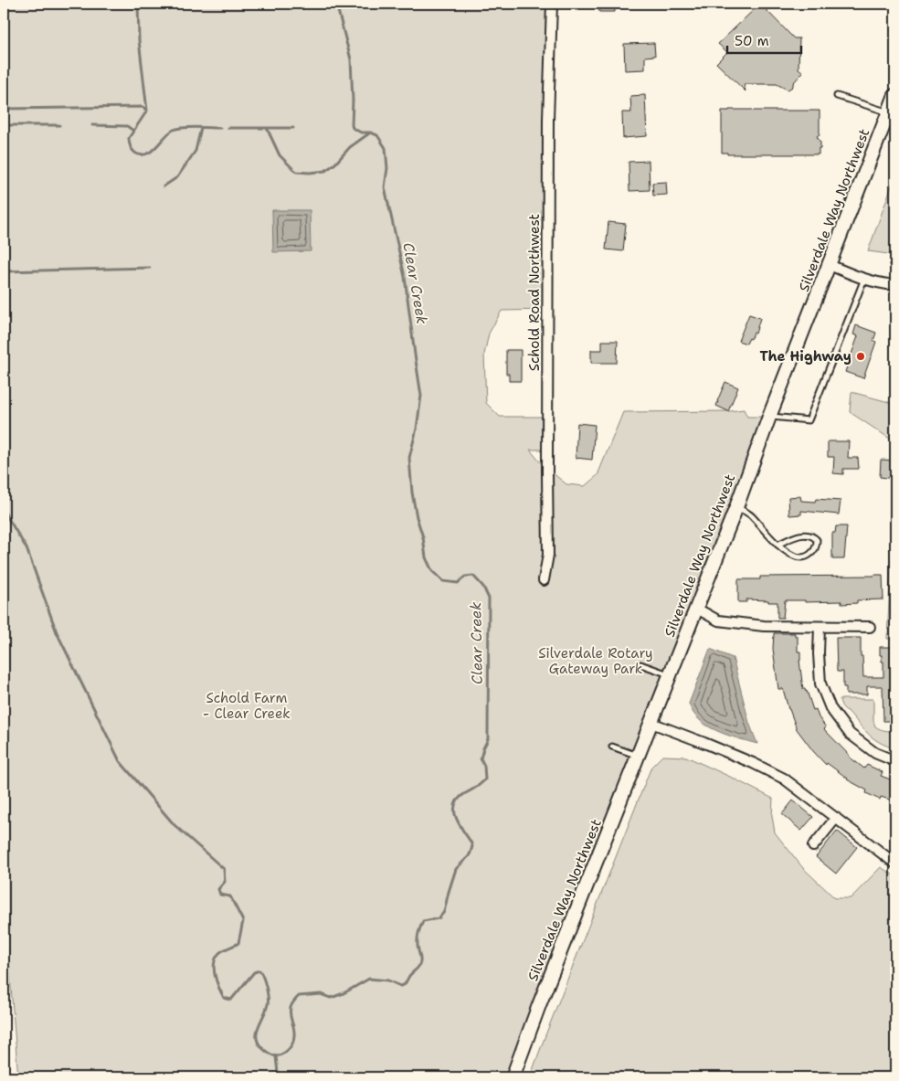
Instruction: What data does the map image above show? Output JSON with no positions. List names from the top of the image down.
{
  "streets": {
    "main road": ["Silverdale Way Northwest"],
    "street": ["Schold Road Northwest"]
  },
  "water": ["Clear Creek"],
  "parks": ["Silverdale Rotary Gateway Park", "Schold Farm - Clear Creek"],
  "places": ["The Highway"],
  "scale_bar": "50 m"
}
